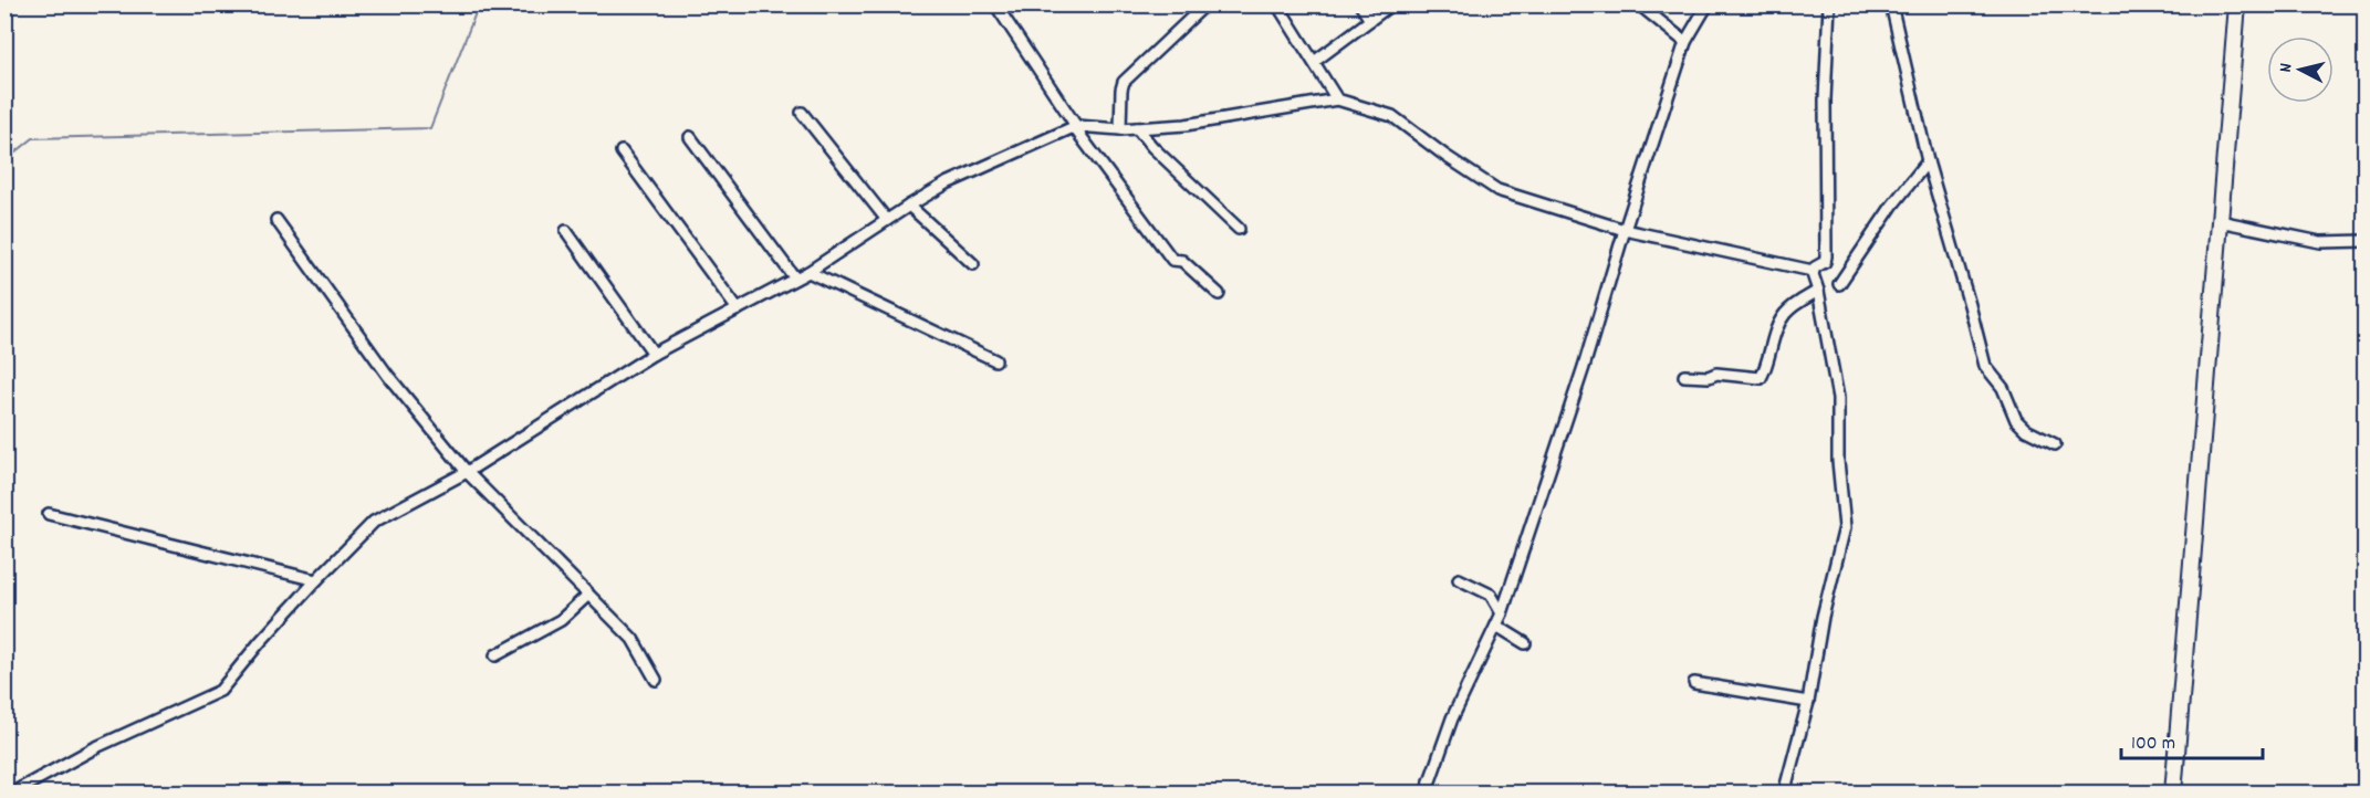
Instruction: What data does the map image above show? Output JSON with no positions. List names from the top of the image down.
{
  "scale_bar": "100 m",
  "north": "left"
}
